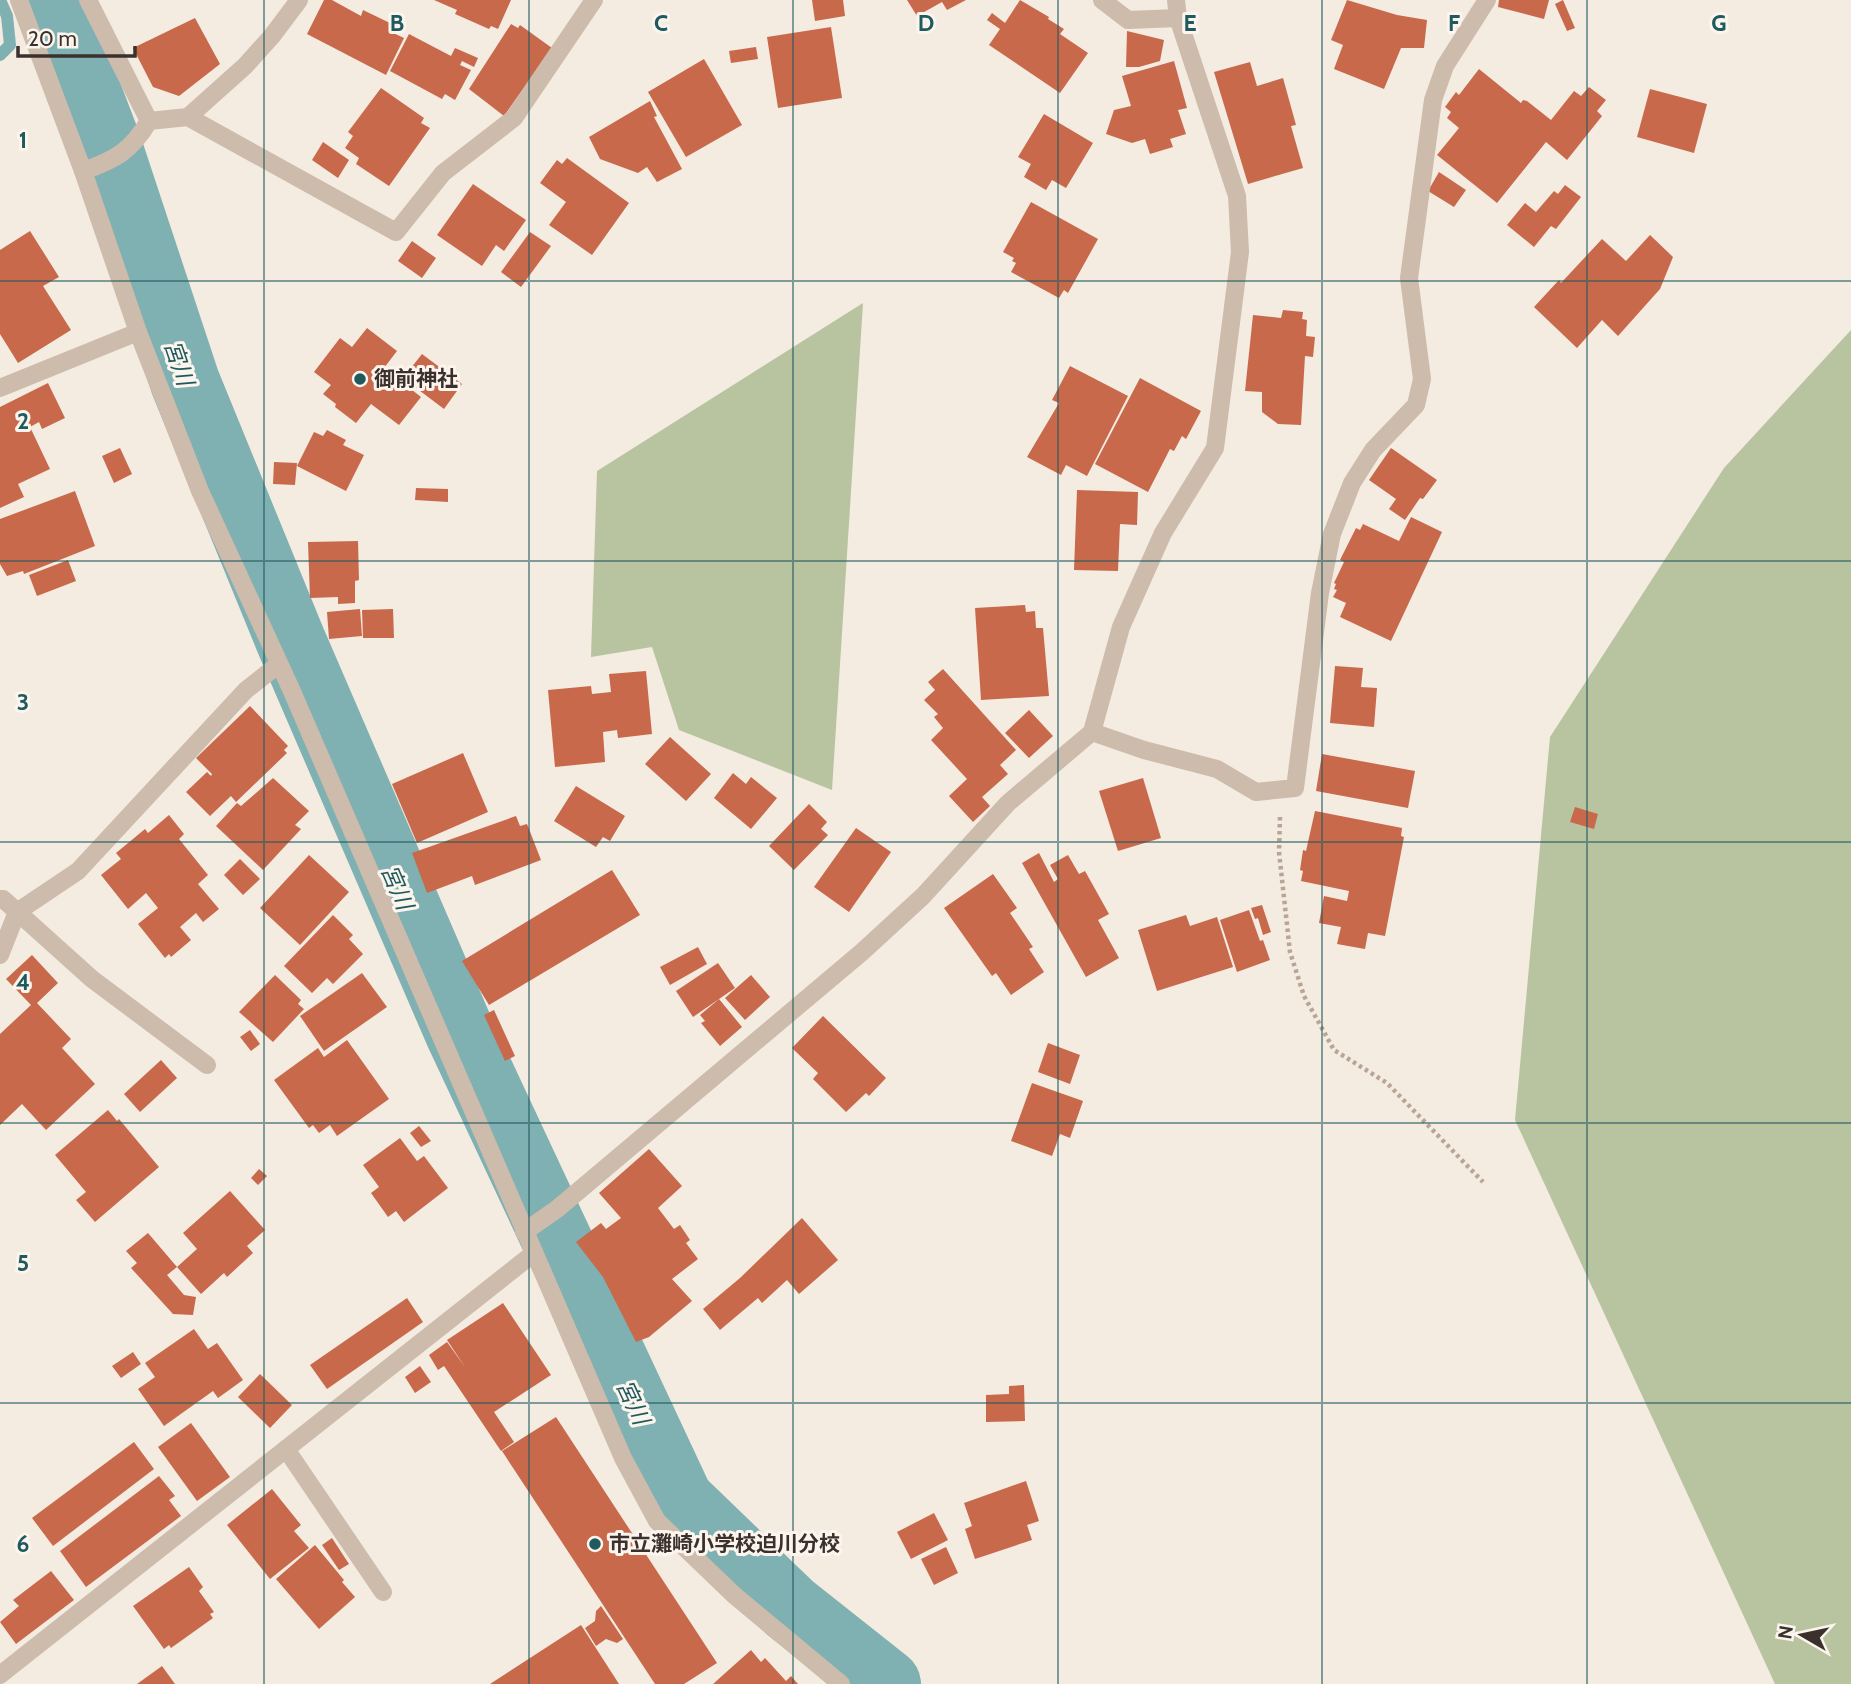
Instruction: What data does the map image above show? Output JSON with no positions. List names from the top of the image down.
{
  "water": ["宮川"],
  "places": ["御前神社", "市立灘崎小学校迫川分校"],
  "scale_bar": "20 m",
  "north": "left",
  "grid": {
    "columns": [
      "B",
      "C",
      "D",
      "E",
      "F",
      "G"
    ],
    "rows": [
      "1",
      "2",
      "3",
      "4",
      "5",
      "6"
    ]
  }
}
